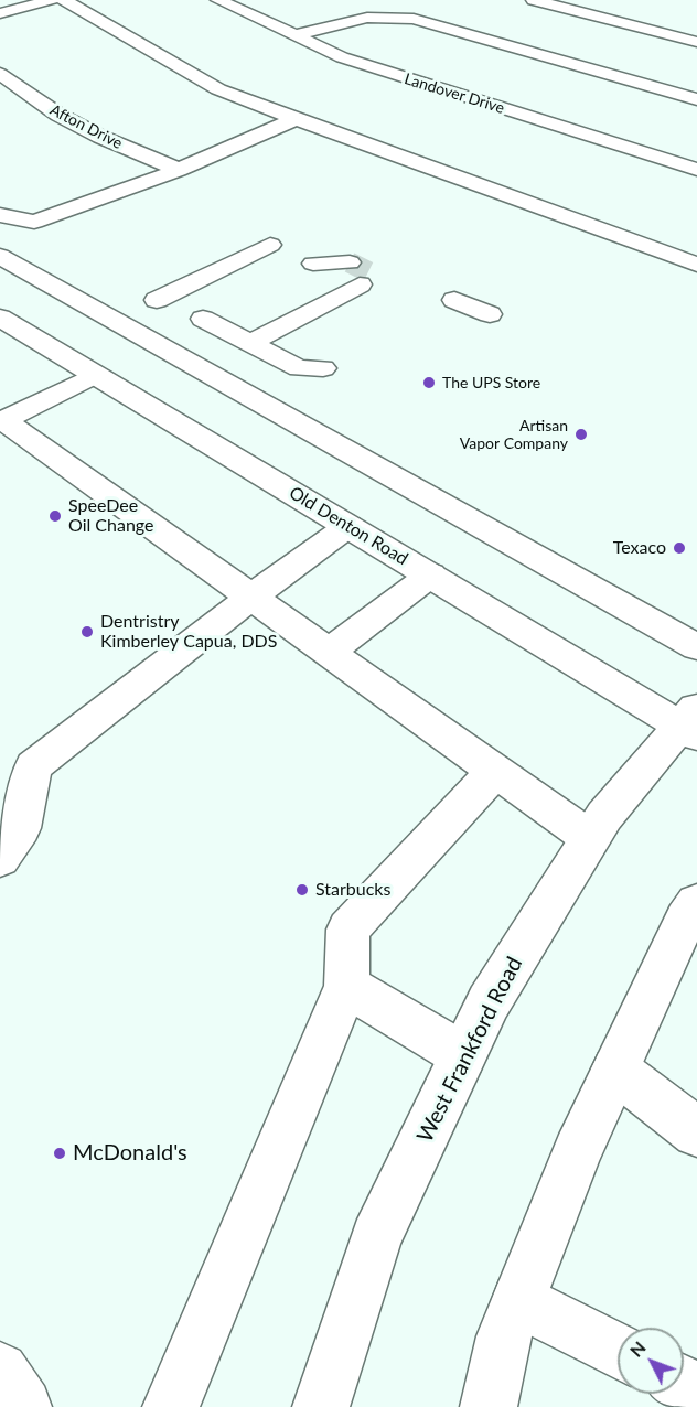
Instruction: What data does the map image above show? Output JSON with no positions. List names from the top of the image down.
{
  "streets": {
    "main road": [
      "Landover Drive",
      "Afton Drive",
      "Old Denton Road",
      "West Frankford Road"
    ]
  },
  "crossings": [
    ["Old Denton Road", "West Frankford Road"]
  ],
  "places": [
    "The UPS Store",
    "Artisan Vapor Company",
    "SpeeDee Oil Change",
    "Texaco",
    "Dentristry Kimberley Capua, DDS",
    "Starbucks",
    "McDonald's"
  ],
  "north": "top left"
}
